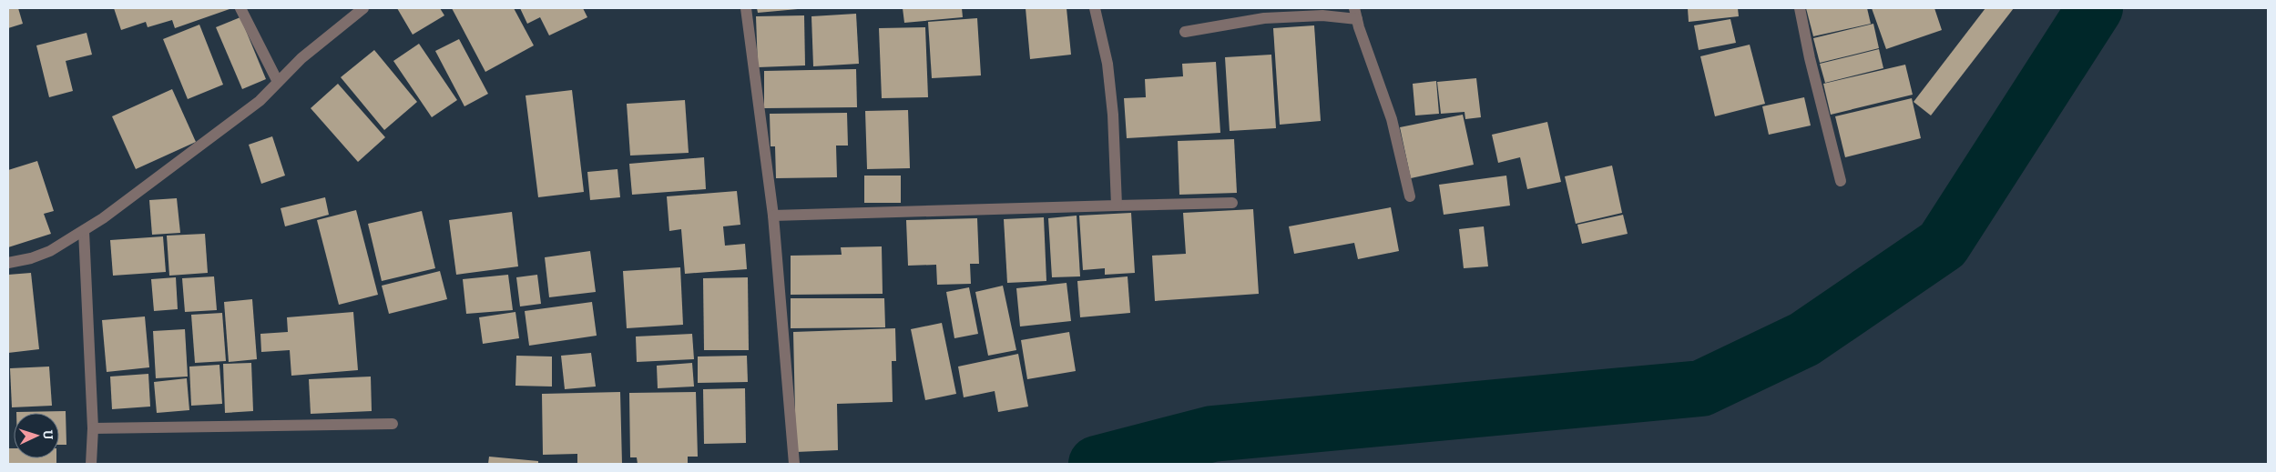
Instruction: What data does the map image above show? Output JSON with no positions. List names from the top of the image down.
{
  "north": "right"
}
